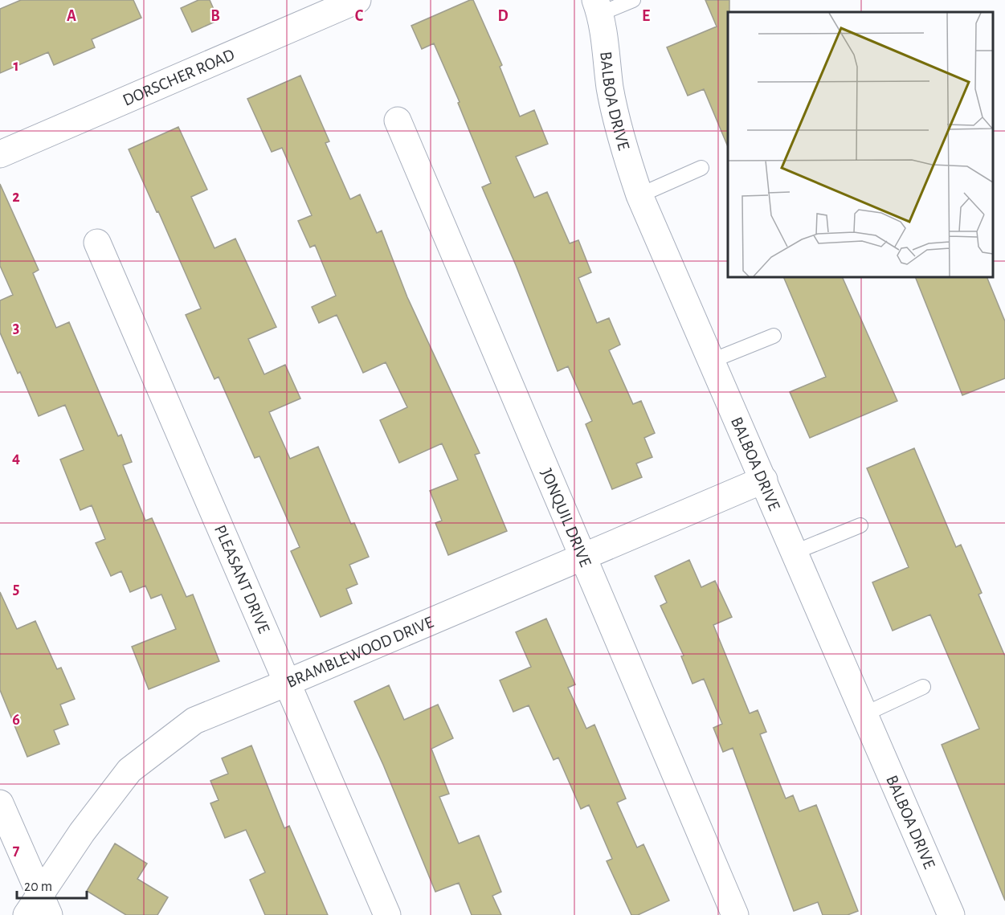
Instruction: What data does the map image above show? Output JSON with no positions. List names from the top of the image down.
{
  "streets": {
    "street": [
      "DORSCHER ROAD",
      "BALBOA DRIVE",
      "JONQUIL DRIVE",
      "PLEASANT DRIVE",
      "BRAMBLEWOOD DRIVE"
    ]
  },
  "crossings": [
    ["BALBOA DRIVE", "BRAMBLEWOOD DRIVE"],
    ["JONQUIL DRIVE", "BRAMBLEWOOD DRIVE"],
    ["PLEASANT DRIVE", "BRAMBLEWOOD DRIVE"]
  ],
  "scale_bar": "20 m",
  "grid": {
    "columns": [
      "A",
      "B",
      "C",
      "D",
      "E"
    ],
    "rows": [
      "1",
      "2",
      "3",
      "4",
      "5",
      "6",
      "7"
    ]
  }
}
